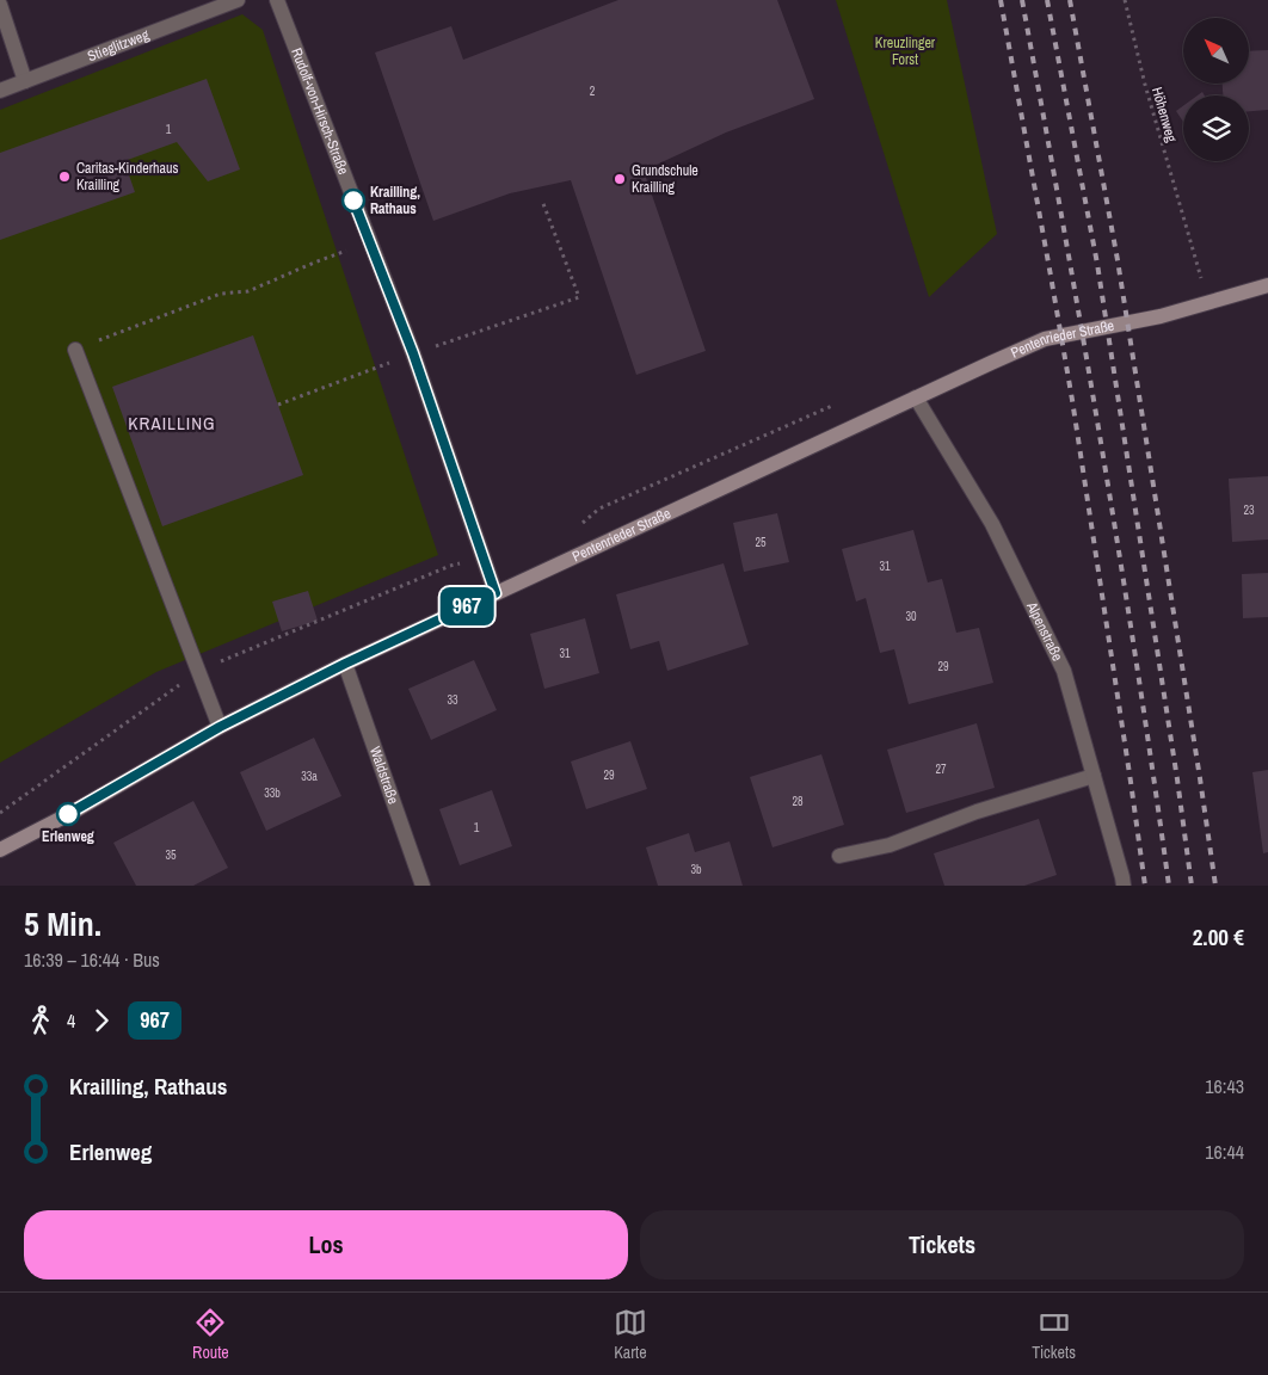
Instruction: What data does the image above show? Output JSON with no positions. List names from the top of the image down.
{
  "streets": {
    "street": [
      "Stieglitzweg",
      "Rudolf-von-Hirsch-Straße",
      "Pentenrieder Straße",
      "Alpenstraße",
      "Waldstraße"
    ],
    "path": ["Höhenweg"]
  },
  "crossings": [
    ["Rudolf-von-Hirsch-Straße", "Pentenrieder Straße"],
    ["Höhenweg", "Pentenrieder Straße"],
    ["Pentenrieder Straße", "Alpenstraße"],
    ["Pentenrieder Straße", "Waldstraße"]
  ],
  "districts": ["KRAILLING"],
  "parks": ["Kreuzlinger Forst"],
  "places": [
    "Caritas-Kinderhaus Krailling",
    "Grundschule Krailling",
    "Krailling, Rathaus",
    "Erlenweg"
  ],
  "lines": ["bus line 967"],
  "house_numbers": [
    "2",
    "1",
    "23",
    "25",
    "31",
    "30",
    "31",
    "29",
    "33",
    "27",
    "29",
    "33a",
    "33b",
    "28",
    "1",
    "35",
    "3b"
  ],
  "north": "top left",
  "page": {
    "on_map": "967",
    "heading": ["5 Min.", "16:39 – 16:44 · Bus", "2.00 €"],
    "legs": ["4", "967"],
    "list": [
      {
        "name": "Krailling, Rathaus",
        "value": "16:43"
      },
      {
        "name": "Erlenweg",
        "value": "16:44"
      }
    ],
    "buttons": ["Los", "Tickets"],
    "tabs": ["Route", "Karte", "Tickets"]
  }
}
